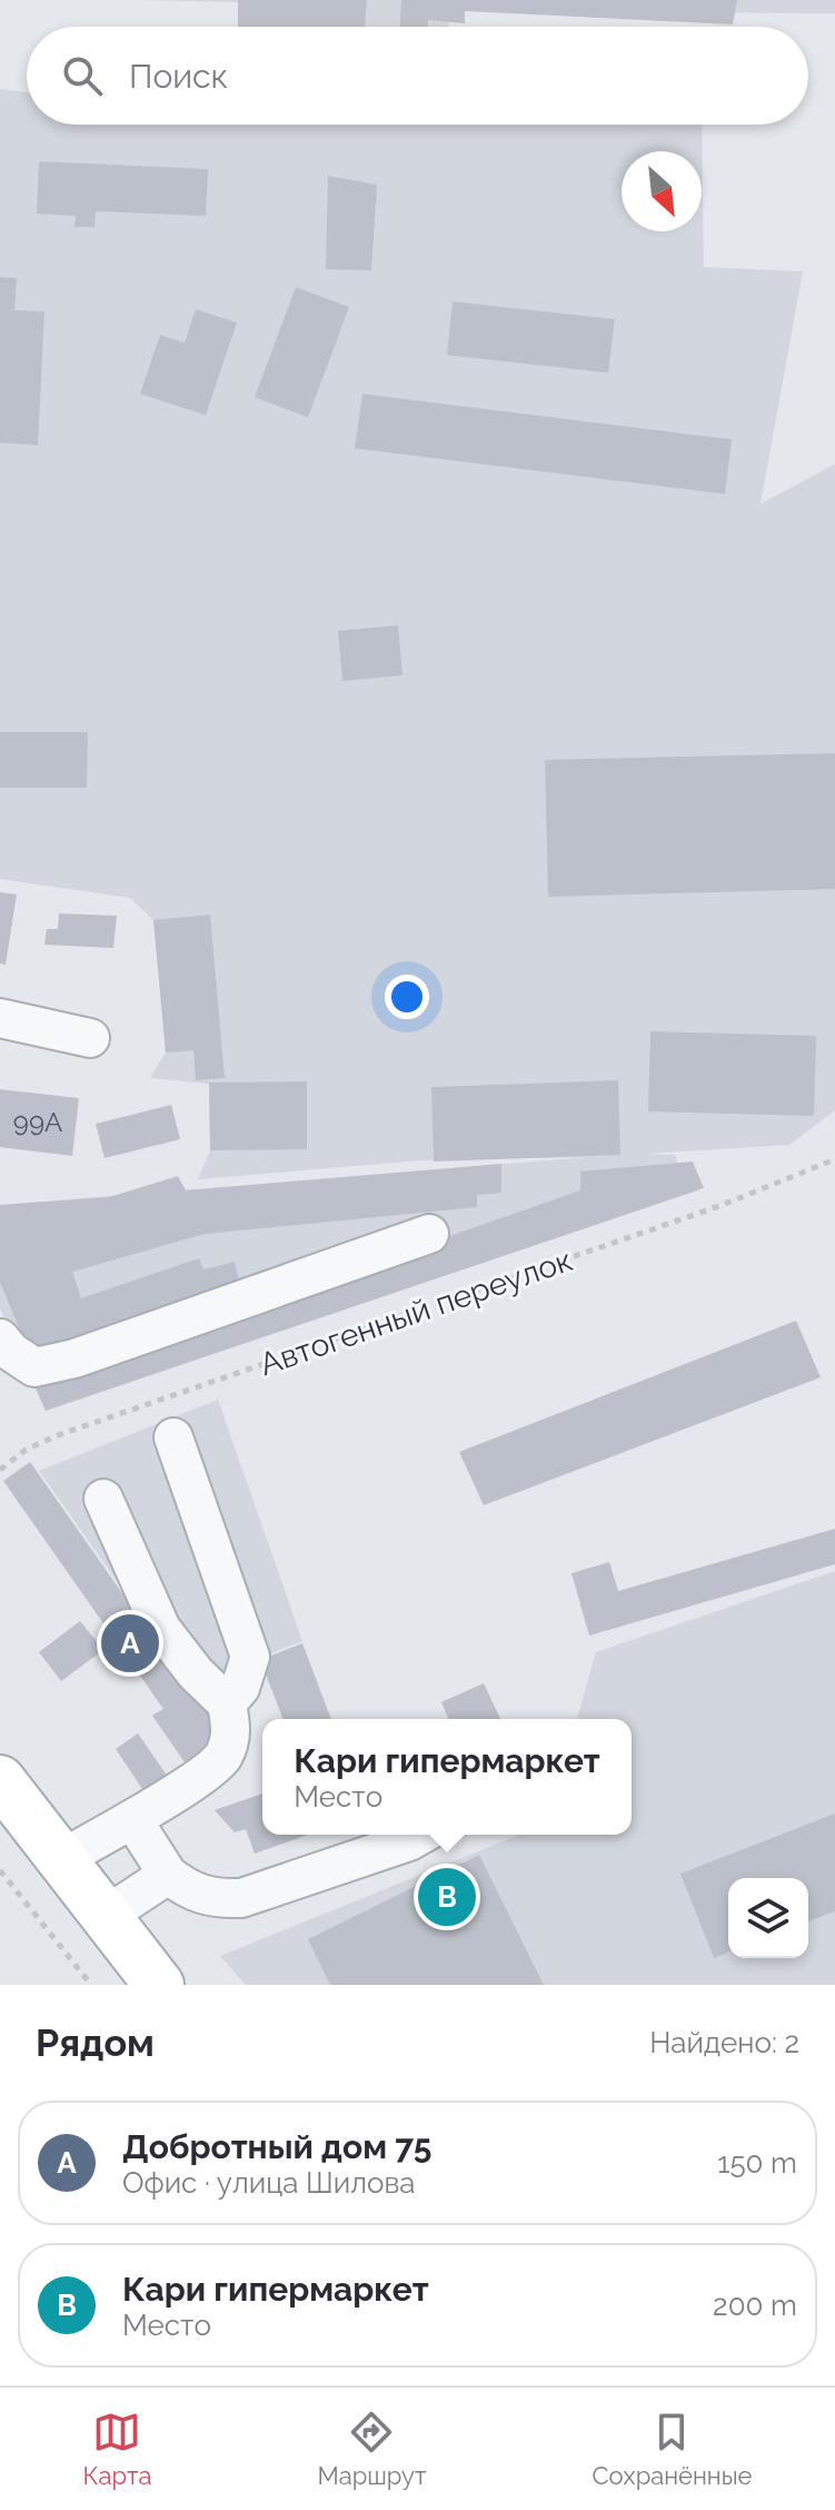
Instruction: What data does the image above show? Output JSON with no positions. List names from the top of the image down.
{
  "streets": {
    "path": ["Автогенный переулок"]
  },
  "house_numbers": ["99А"],
  "north": "bottom right",
  "page": {
    "search": "Поиск",
    "pins": ["A", "B"],
    "popup": ["Кари гипермаркет", "Место"],
    "heading": ["Рядом", "Найдено: 2"],
    "list": [
      {
        "mark": "A",
        "name": "Добротный дом 75",
        "note": "Офис · улица Шилова",
        "value": "150 m"
      },
      {
        "mark": "B",
        "name": "Кари гипермаркет",
        "note": "Место",
        "value": "200 m"
      }
    ],
    "nav": ["Карта", "Маршрут", "Сохранённые"]
  }
}
